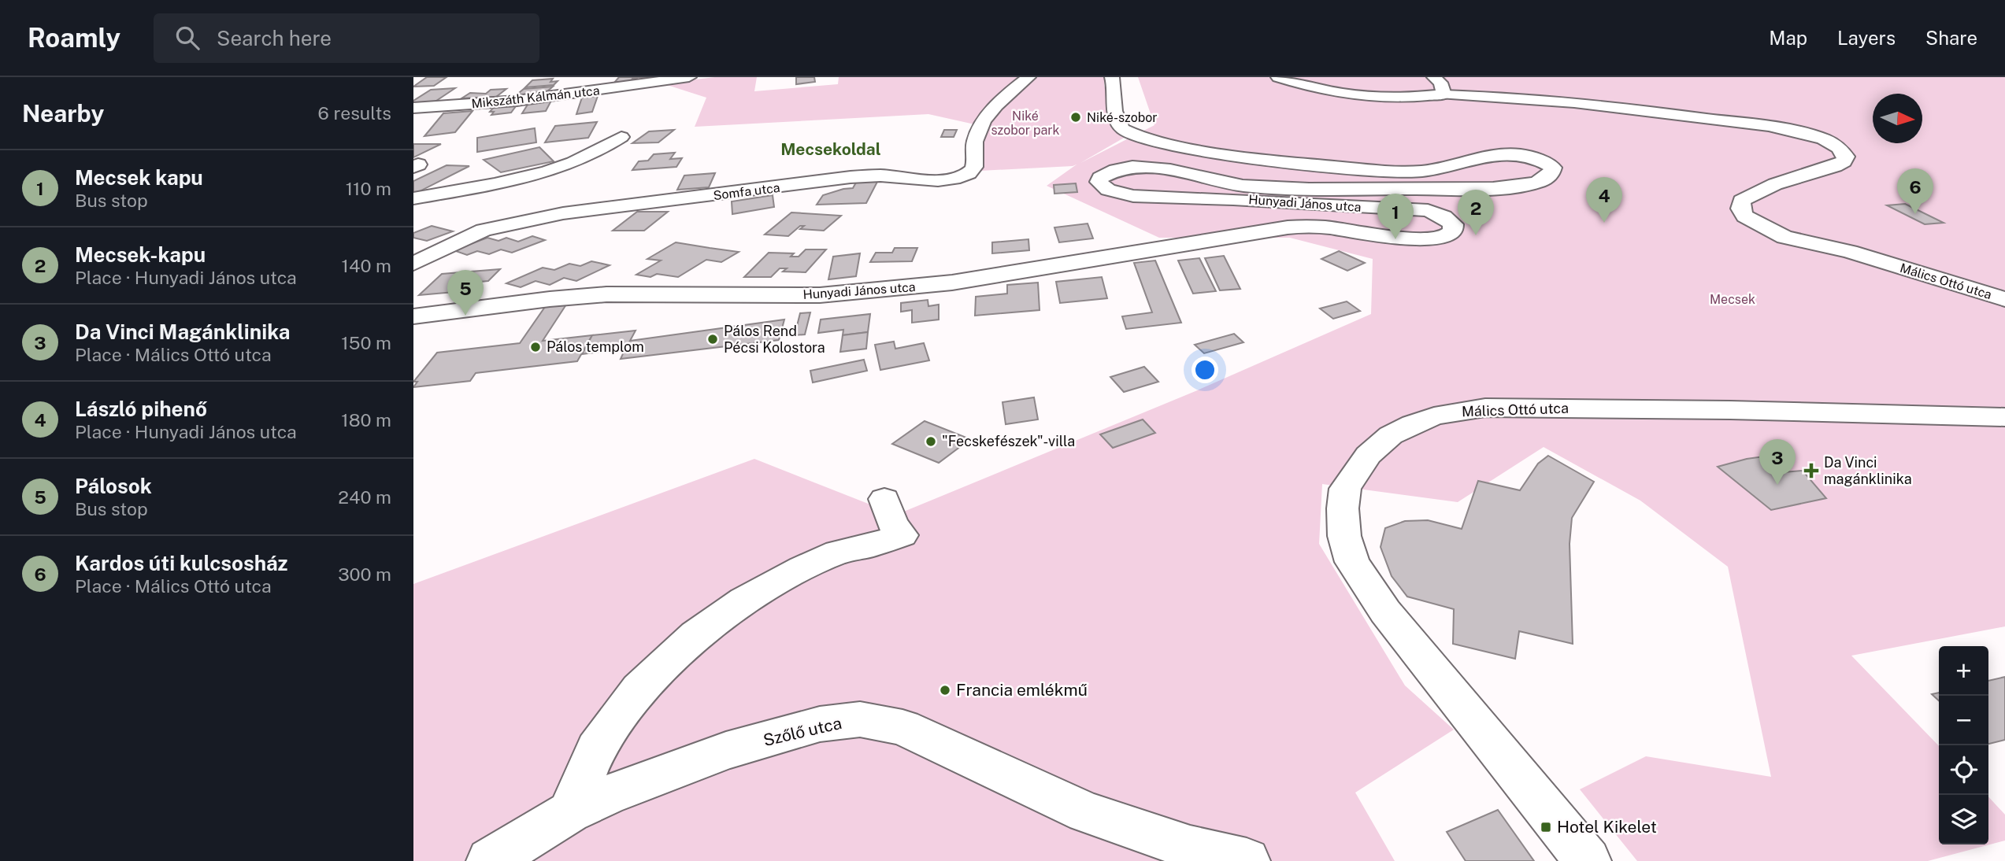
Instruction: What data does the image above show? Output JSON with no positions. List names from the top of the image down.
{
  "streets": {
    "street": [
      "Mikszáth Kálmán utca",
      "Somfa utca",
      "Hunyadi János utca",
      "Málics Ottó utca",
      "Szőlő utca"
    ]
  },
  "districts": ["Mecsekoldal"],
  "parks": ["Niké szobor park", "Mecsek"],
  "places": {
    "other": [
      "Niké-szobor",
      "Pálos Rend Pécsi Kolostora",
      "Pálos templom",
      "\"Fecskefészek\"-villa",
      "Francia emlékmű"
    ],
    "health": ["Da Vinci magánklinika"],
    "transit": ["Hotel Kikelet"]
  },
  "north": "right",
  "page": {
    "header": "Roamly",
    "search": "Search here",
    "nav": ["Map", "Layers", "Share"],
    "heading": ["Nearby", "6 results"],
    "list": [
      {
        "mark": "1",
        "name": "Mecsek kapu",
        "note": "Bus stop",
        "value": "110 m"
      },
      {
        "mark": "2",
        "name": "Mecsek-kapu",
        "note": "Place · Hunyadi János utca",
        "value": "140 m"
      },
      {
        "mark": "3",
        "name": "Da Vinci Magánklinika",
        "note": "Place · Málics Ottó utca",
        "value": "150 m"
      },
      {
        "mark": "4",
        "name": "László pihenő",
        "note": "Place · Hunyadi János utca",
        "value": "180 m"
      },
      {
        "mark": "5",
        "name": "Pálosok",
        "note": "Bus stop",
        "value": "240 m"
      },
      {
        "mark": "6",
        "name": "Kardos úti kulcsosház",
        "note": "Place · Málics Ottó utca",
        "value": "300 m"
      }
    ],
    "pins": [
      "6",
      "4",
      "2",
      "1",
      "5",
      "3"
    ],
    "map_buttons": ["+", "−"]
  }
}
